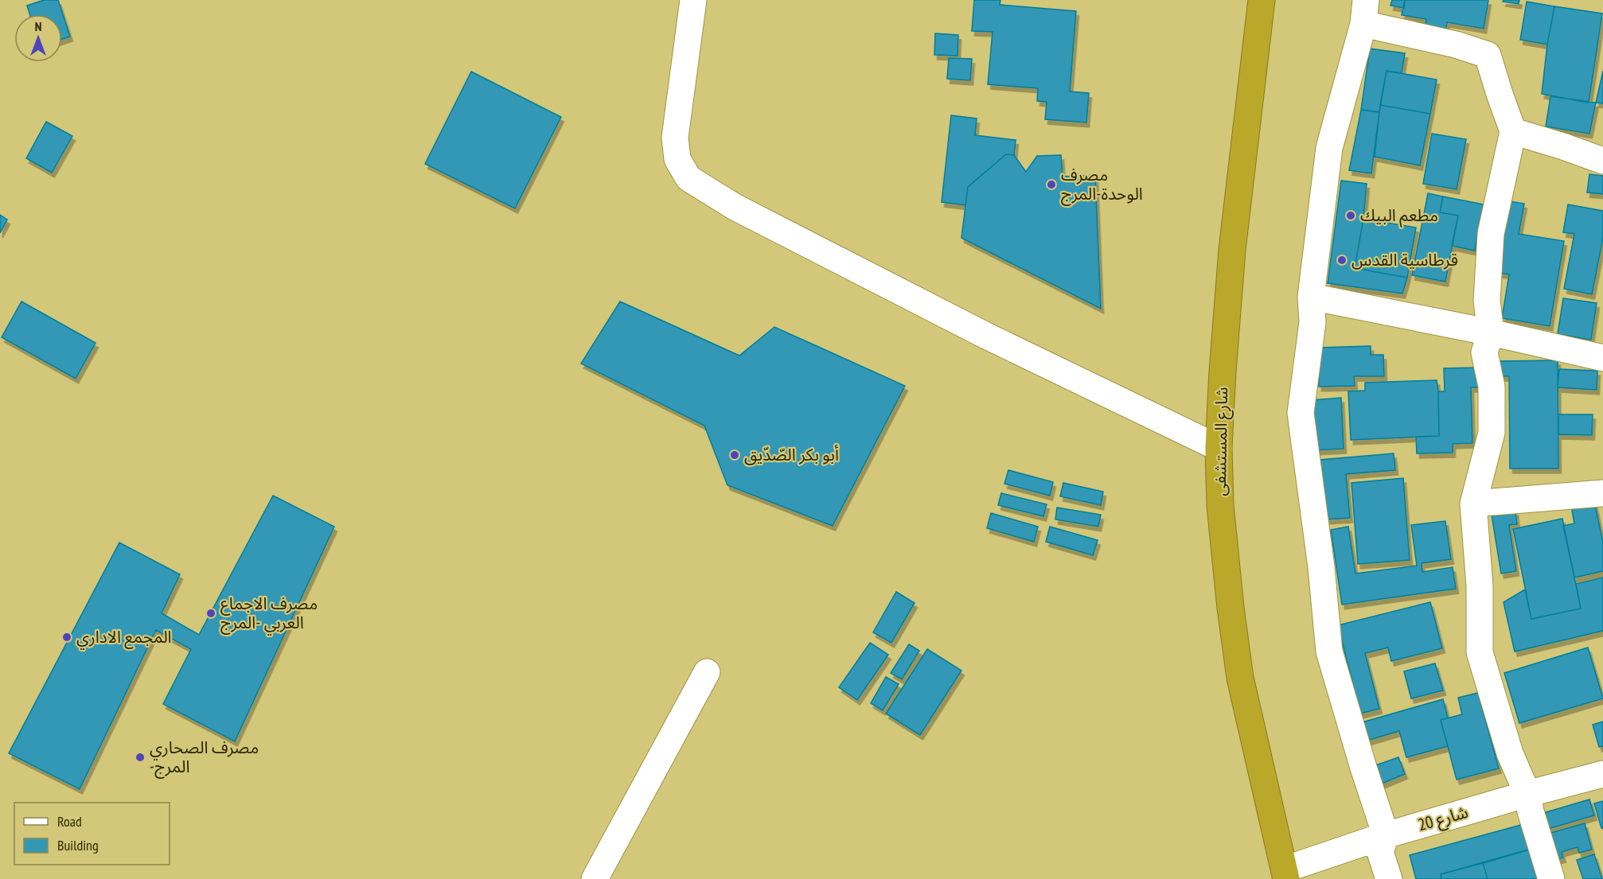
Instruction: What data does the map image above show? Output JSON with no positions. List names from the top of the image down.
{
  "streets": {
    "highway": ["شارع المستشفى"],
    "street": ["شارع 20"]
  },
  "crossings": [
    ["شارع المستشفى", "شارع 20"]
  ],
  "places": [
    "مصرف الوحدة-المرج",
    "مطعم البيك",
    "قرطاسية القدس",
    "أبو بكر الصّدّيق",
    "مصرف الاجماع العربي -المرج",
    "المجمع الاداري",
    "مصرف الصحاري -المرج"
  ],
  "legend": ["Road", "Building"],
  "north": "top"
}
